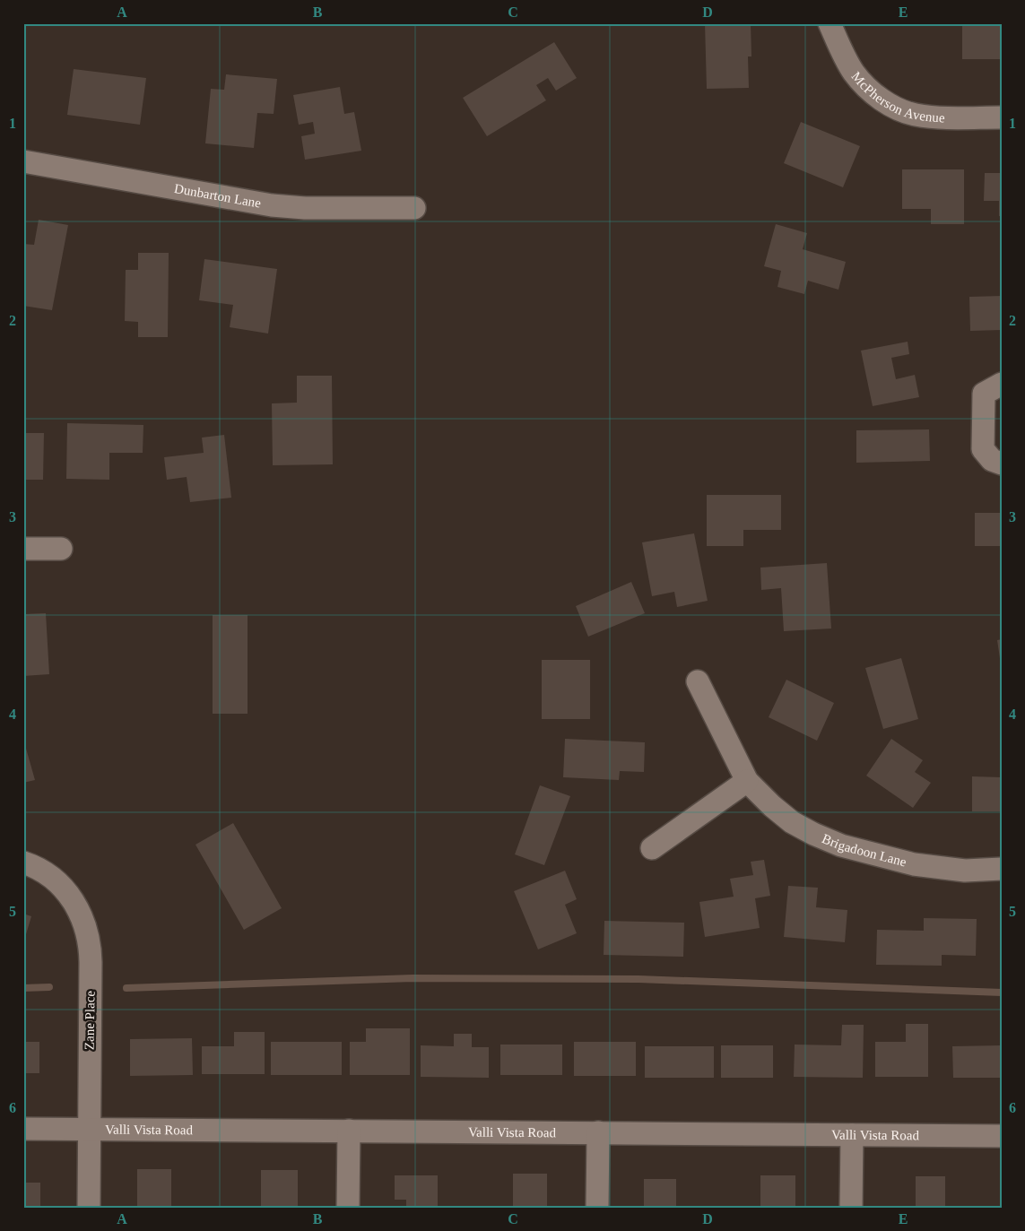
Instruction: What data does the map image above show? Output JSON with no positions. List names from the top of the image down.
{
  "streets": {
    "street": [
      "McPherson Avenue",
      "Dunbarton Lane",
      "Brigadoon Lane",
      "Zane Place",
      "Valli Vista Road"
    ]
  },
  "crossings": [
    ["Zane Place", "Valli Vista Road"]
  ],
  "grid": {
    "columns": [
      "A",
      "B",
      "C",
      "D",
      "E"
    ],
    "rows": [
      "1",
      "2",
      "3",
      "4",
      "5",
      "6"
    ]
  }
}
